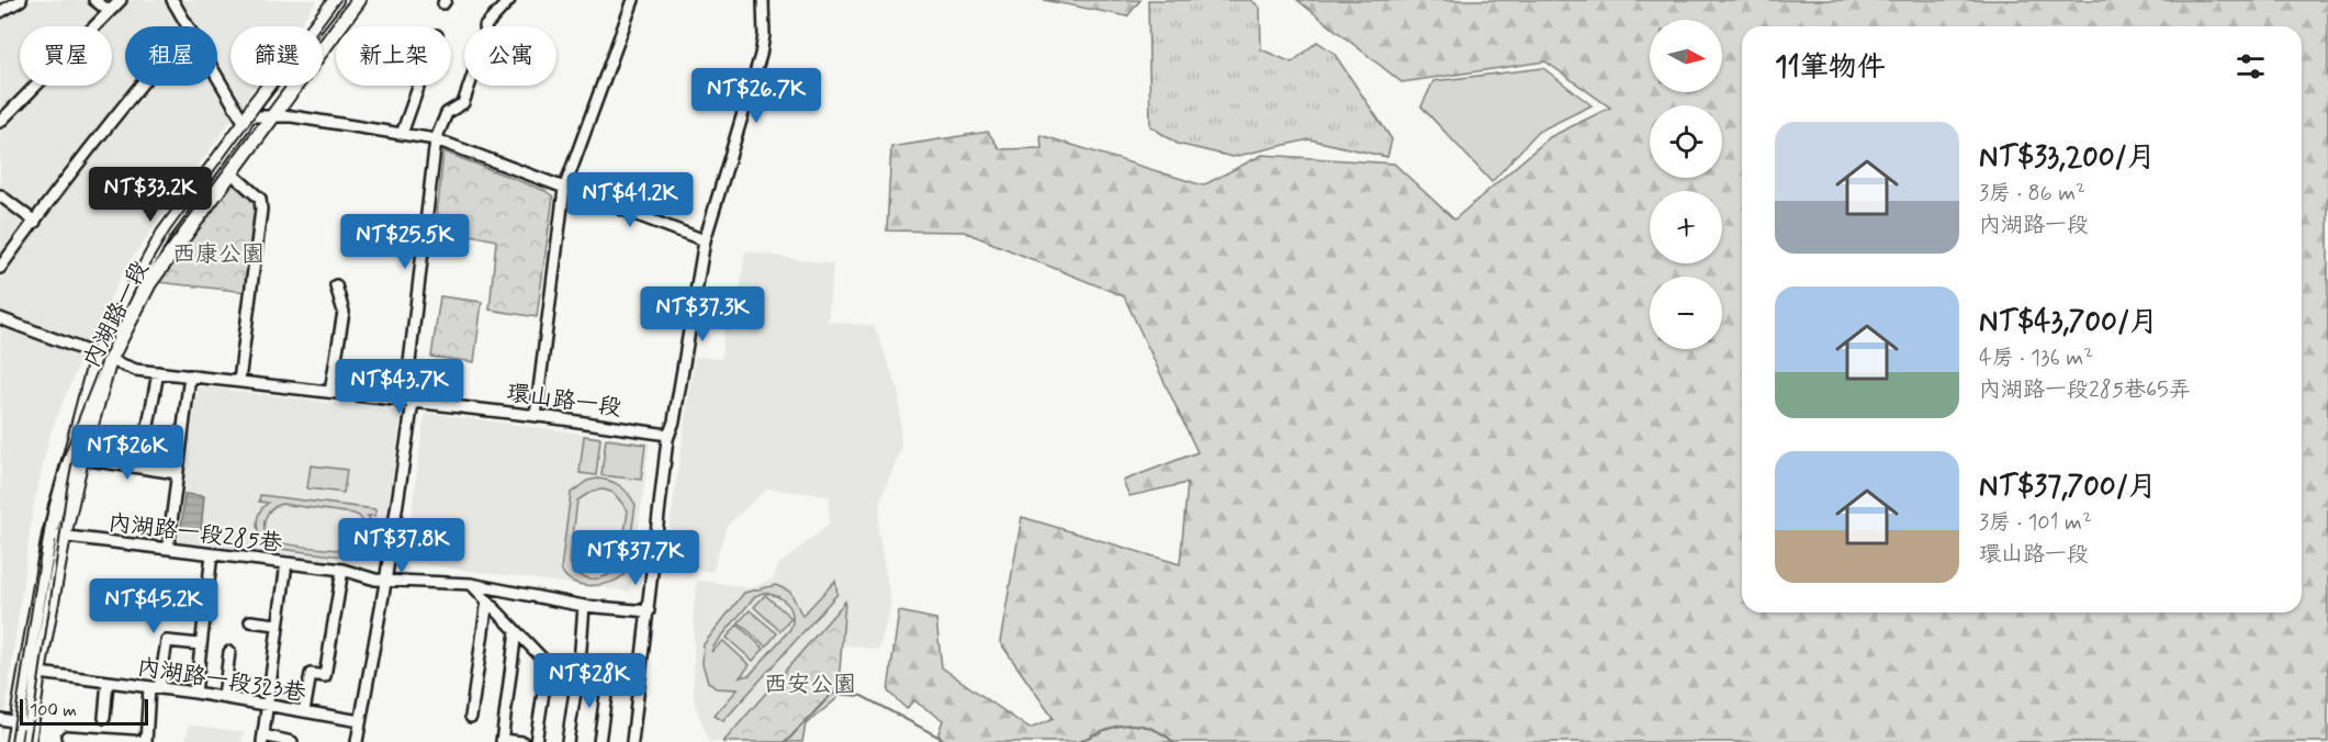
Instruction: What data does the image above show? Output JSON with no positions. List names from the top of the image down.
{
  "streets": {
    "main road": ["內湖路一段"],
    "street": ["環山路一段", "內湖路一段285巷", "內湖路一段323巷"]
  },
  "crossings": [
    ["內湖路一段", "環山路一段"],
    ["內湖路一段", "內湖路一段285巷"],
    ["內湖路一段", "內湖路一段323巷"]
  ],
  "parks": ["西康公園", "西安公園"],
  "scale_bar": "100 m",
  "north": "right",
  "page": {
    "map_buttons": ["+", "−"],
    "chip": [
      "買屋",
      "租屋",
      "篩選",
      "新上架",
      "公寓"
    ],
    "heading": "11筆物件",
    "price": [
      "NT$26.7K",
      "NT$33.2K",
      "NT$41.2K",
      "NT$25.5K",
      "NT$37.3K",
      "NT$43.7K",
      "NT$26K",
      "NT$37.8K",
      "NT$37.7K",
      "NT$45.2K",
      "NT$28K"
    ],
    "list": [
      {
        "name": "NT$33,200/月",
        "note": "3房 · 86 m² · 內湖路一段"
      },
      {
        "name": "NT$43,700/月",
        "note": "4房 · 136 m² · 內湖路一段285巷65弄"
      },
      {
        "name": "NT$37,700/月",
        "note": "3房 · 101 m² · 環山路一段"
      }
    ],
    "scale": "100 m"
  }
}
